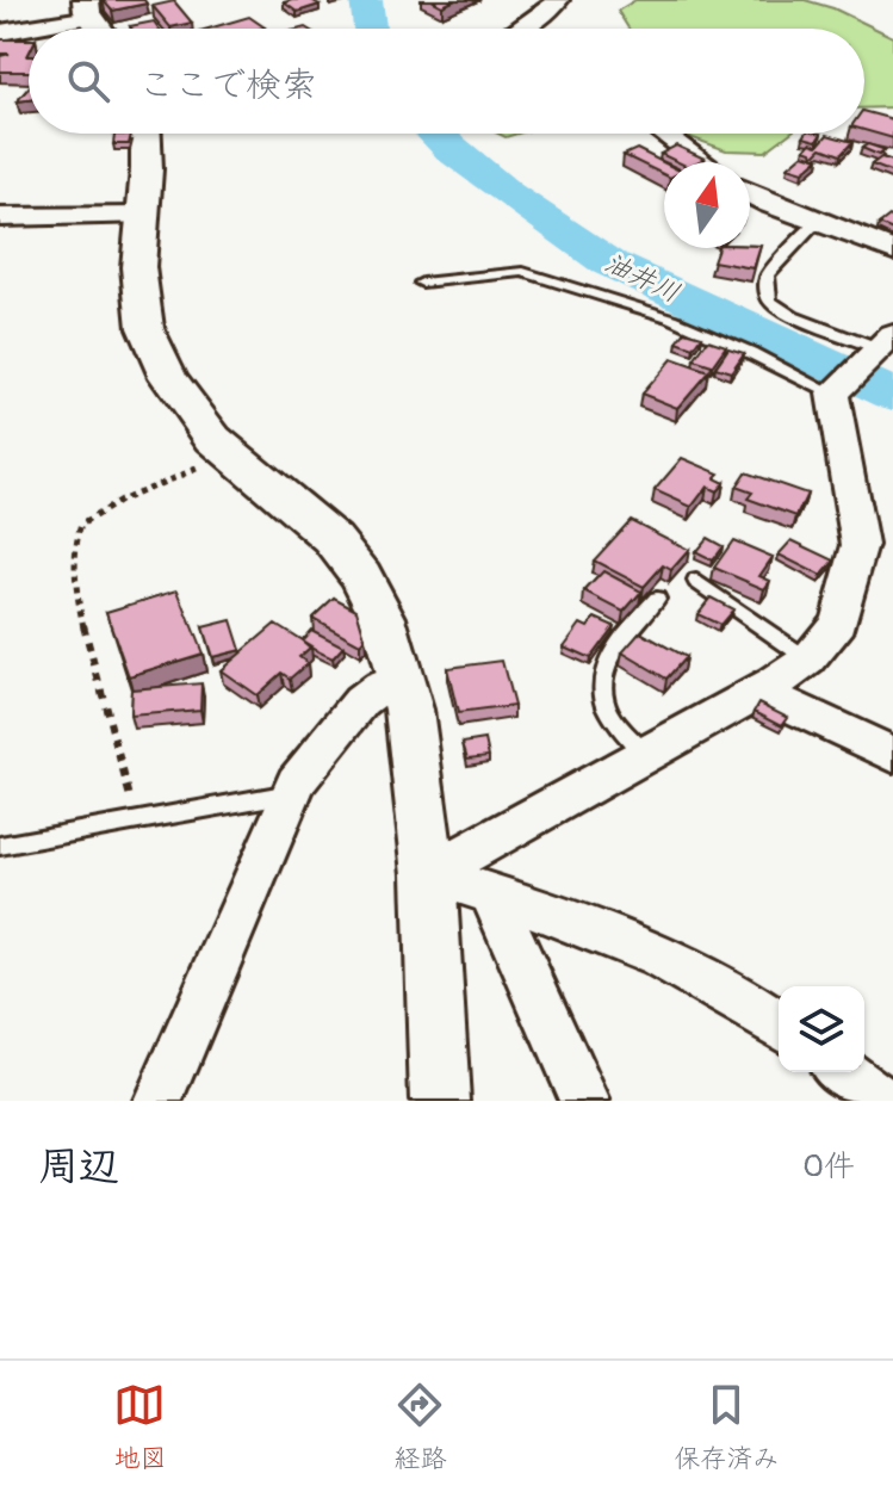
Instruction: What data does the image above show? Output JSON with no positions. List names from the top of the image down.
{
  "water": ["油井川"],
  "north": "top",
  "page": {
    "search": "ここで検索",
    "heading": ["周辺", "0件"],
    "nav": ["地図", "経路", "保存済み"]
  }
}
